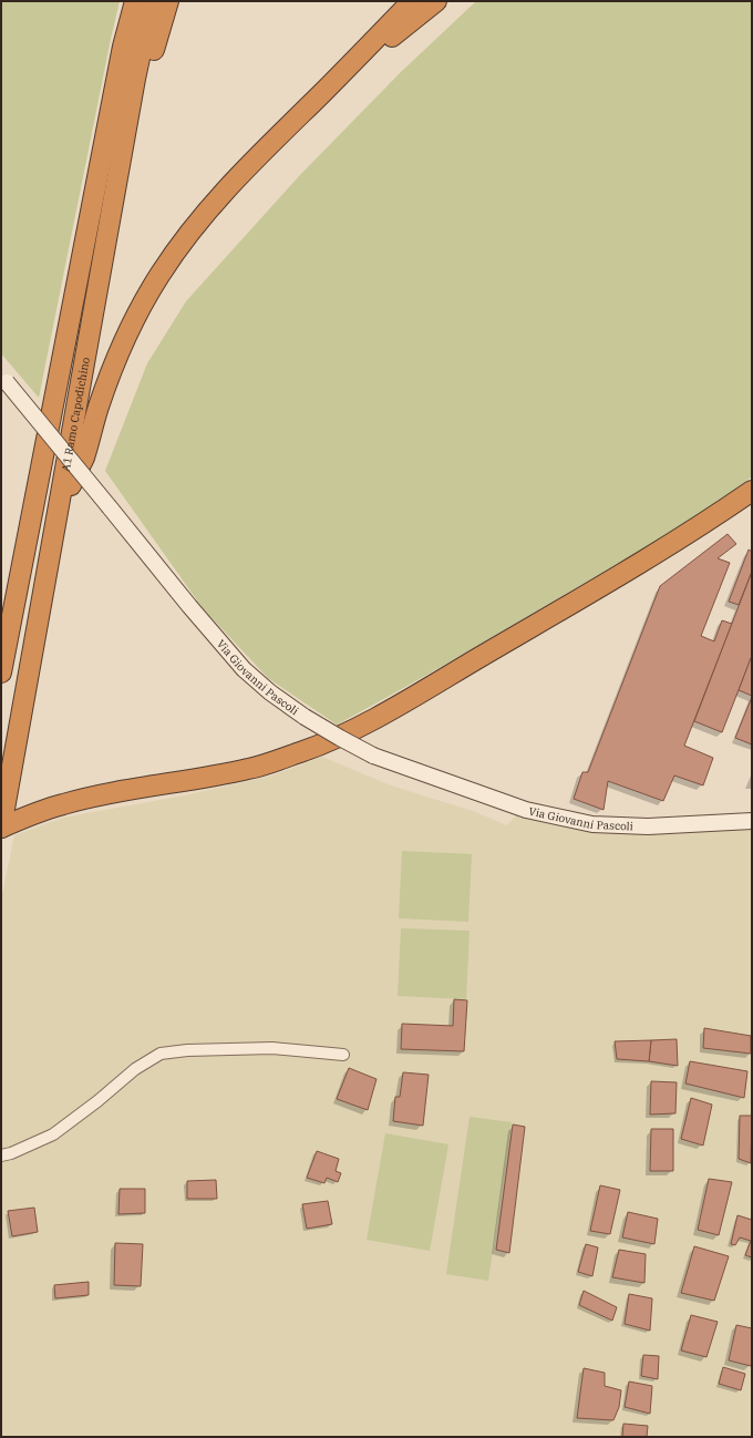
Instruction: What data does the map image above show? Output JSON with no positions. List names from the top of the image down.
{
  "streets": {
    "highway": ["A1 Ramo Capodichino"],
    "street": ["Via Giovanni Pascoli"]
  }
}
